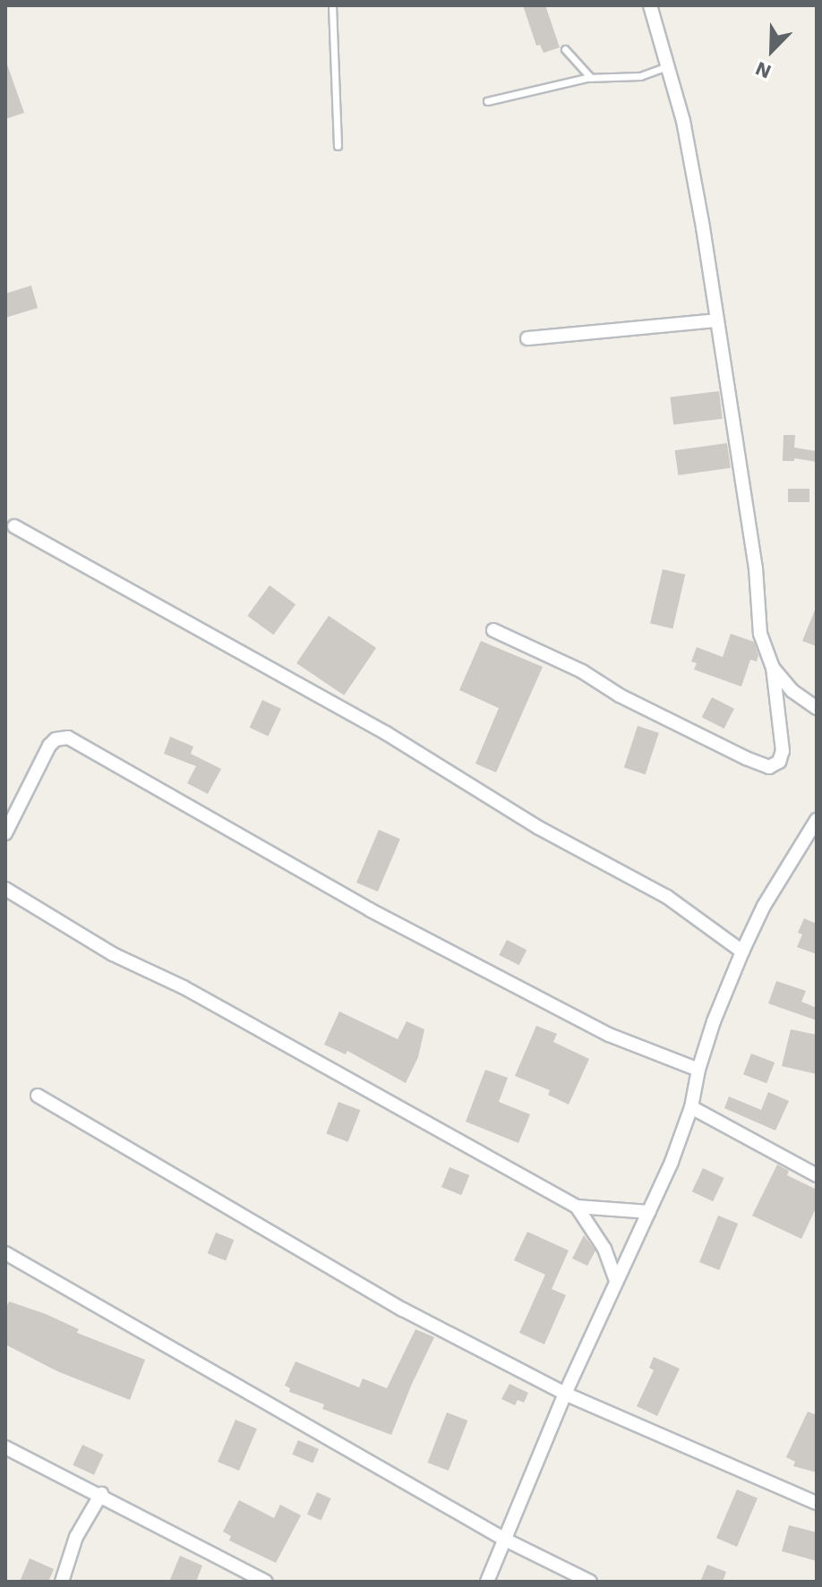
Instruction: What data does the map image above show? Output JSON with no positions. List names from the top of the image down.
{
  "north": "bottom left"
}
